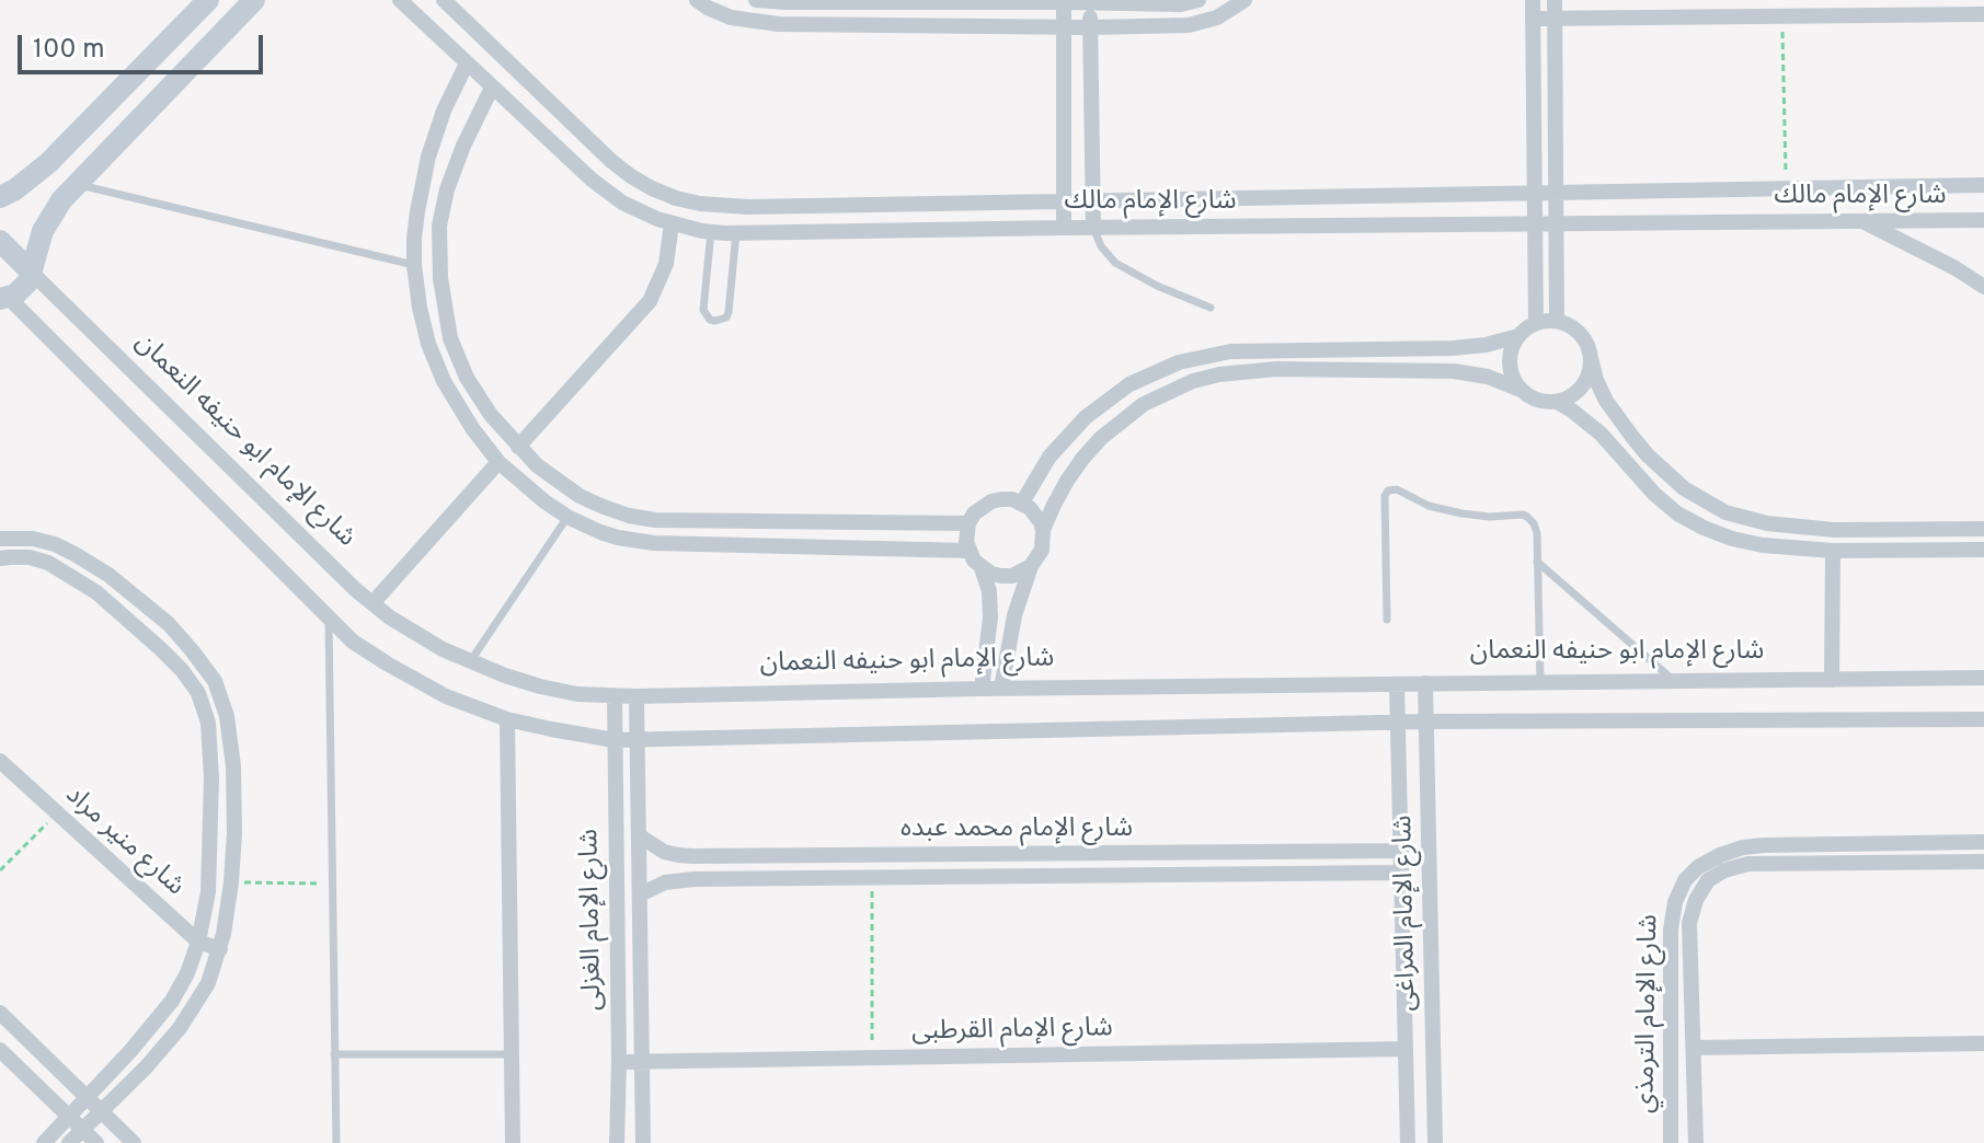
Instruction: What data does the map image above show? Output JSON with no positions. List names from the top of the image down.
{
  "streets": {
    "street": [
      "شارع الإمام مالك",
      "شارع الإمام ابو حنيفه النعمان",
      "شارع الإمام محمد عبده",
      "شارع منير مراد",
      "شارع الإمام المراغى",
      "شارع الإمام الغزلى",
      "شارع الإمام الترمذي",
      "شارع الإمام القرطبى"
    ]
  },
  "crossings": [
    ["شارع الإمام ابو حنيفه النعمان", "شارع الإمام المراغى"],
    ["شارع الإمام ابو حنيفه النعمان", "شارع الإمام الغزلى"],
    ["شارع الإمام محمد عبده", "شارع الإمام المراغى"],
    ["شارع الإمام محمد عبده", "شارع الإمام الغزلى"],
    ["شارع الإمام المراغى", "شارع الإمام القرطبى"],
    ["شارع الإمام الغزلى", "شارع الإمام القرطبى"]
  ],
  "scale_bar": "100 m"
}
